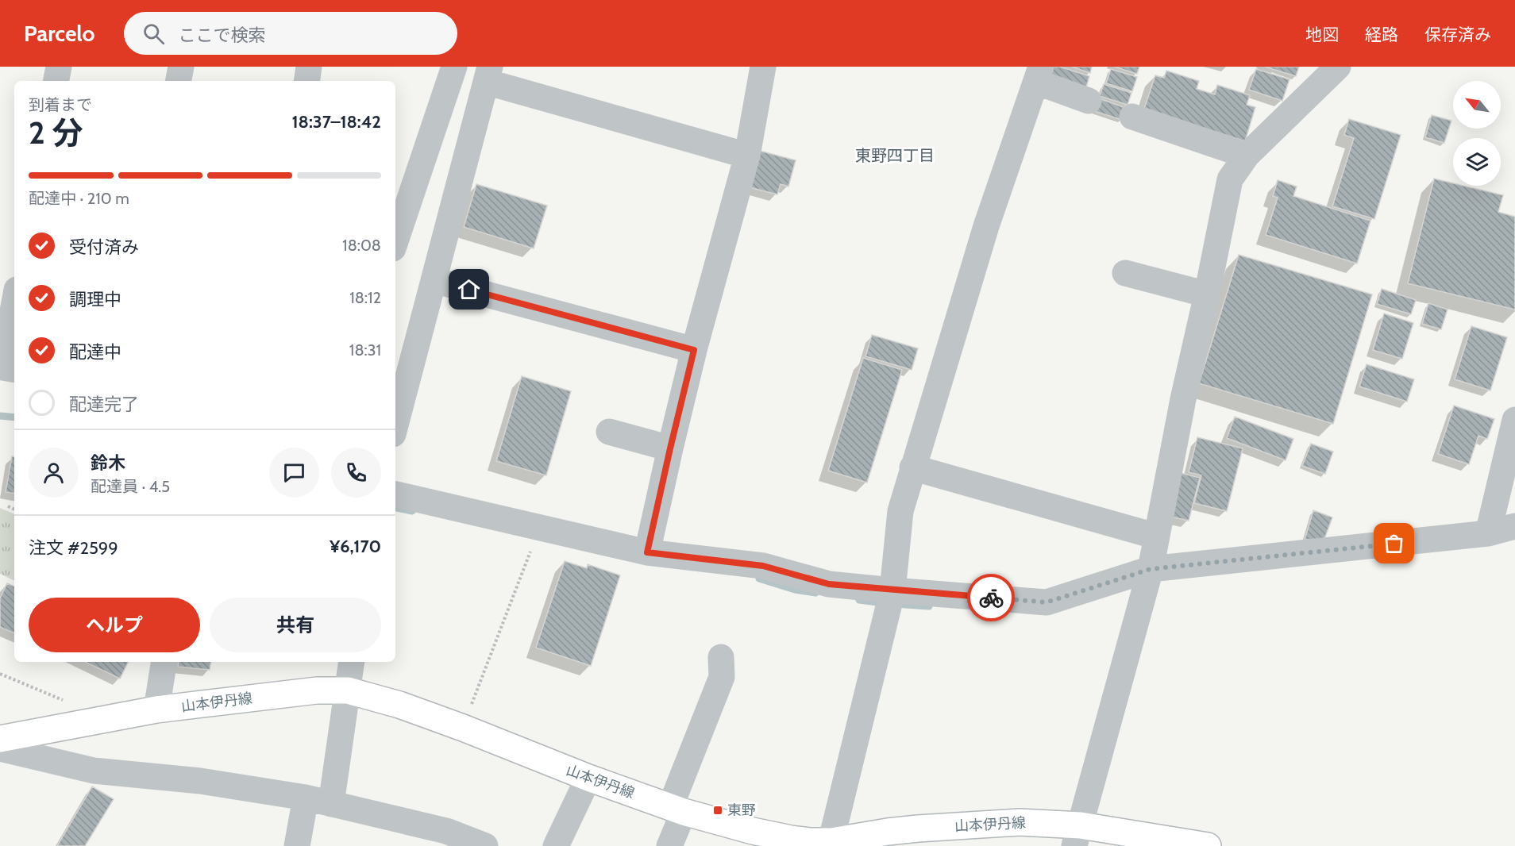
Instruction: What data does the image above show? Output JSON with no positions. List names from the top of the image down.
{
  "streets": {
    "main road": ["山本伊丹線"]
  },
  "districts": ["東野四丁目"],
  "places": {
    "transit": ["東野"]
  },
  "north": "top left",
  "page": {
    "header": "Parcelo",
    "search": "ここで検索",
    "nav": ["地図", "経路", "保存済み"],
    "heading": ["2 分", "到着まで", "18:37–18:42"],
    "panel": [
      "鈴木",
      "配達員 · 4.5",
      "注文 #2599",
      "¥6,170"
    ],
    "bar": "配達中 · 210 m",
    "list": [
      ["受付済み", "18:08"],
      ["調理中", "18:12"],
      ["配達中", "18:31"],
      "配達完了"
    ],
    "buttons": ["ヘルプ", "共有"]
  }
}
